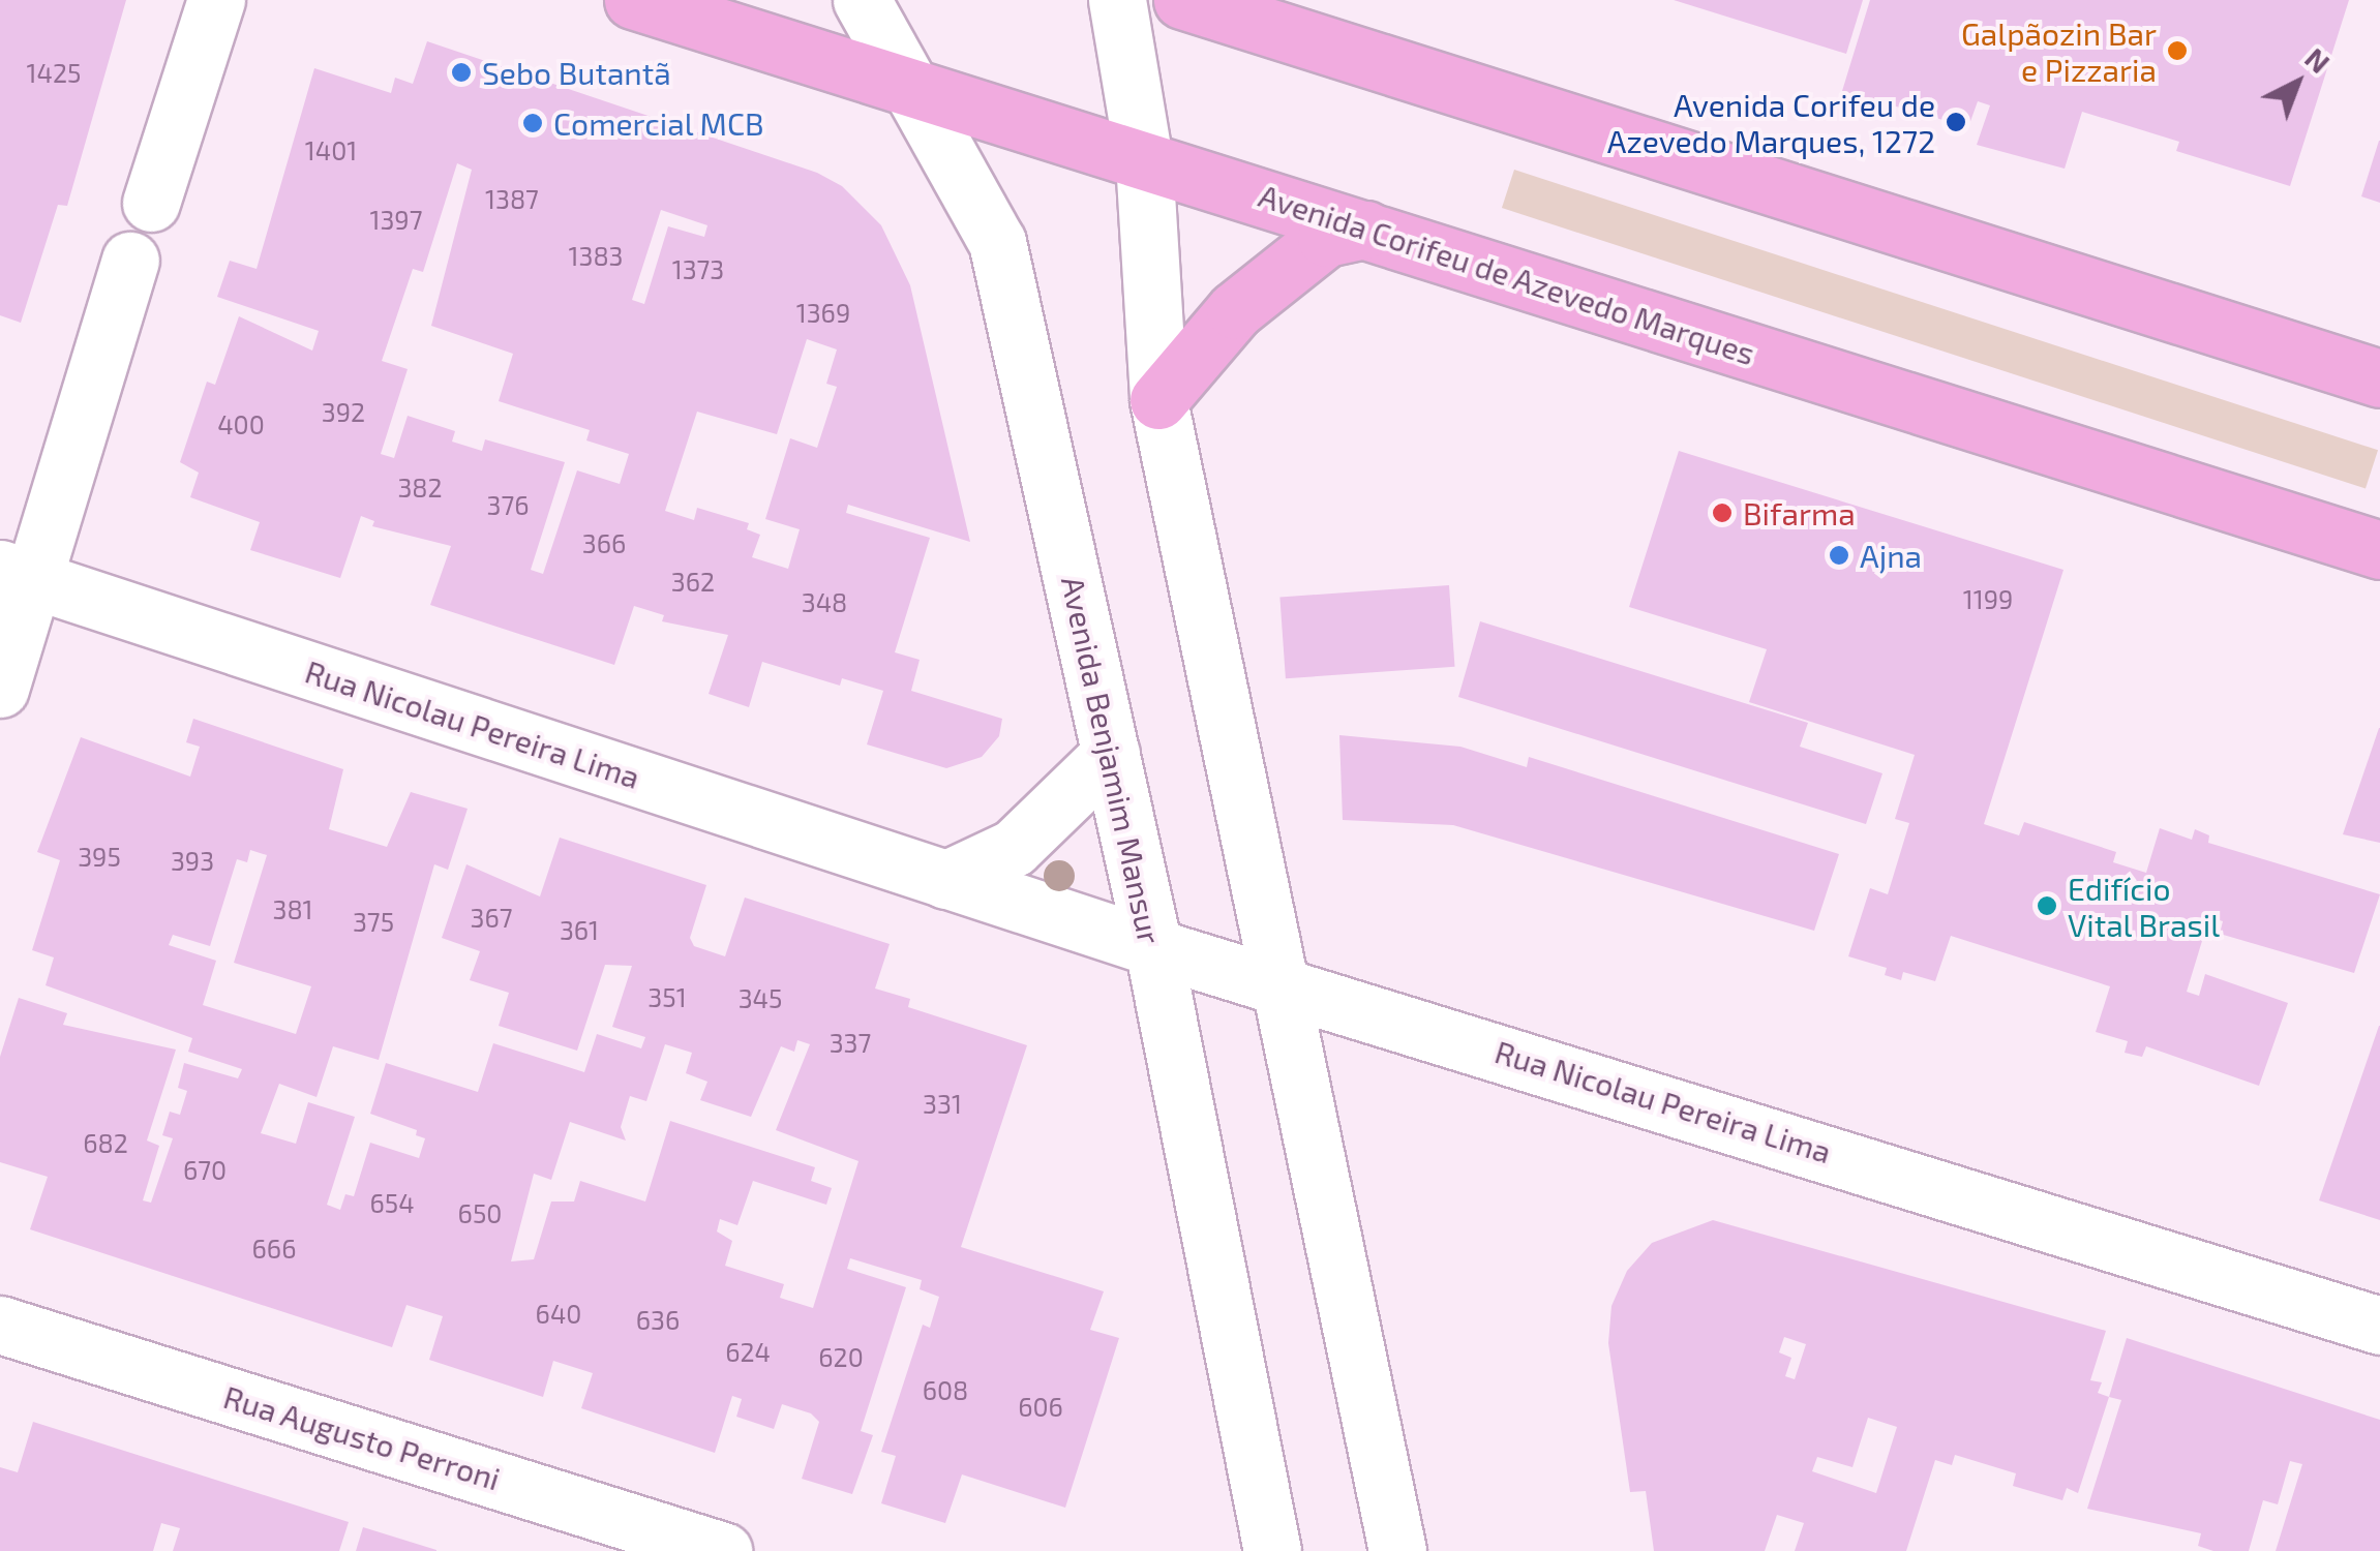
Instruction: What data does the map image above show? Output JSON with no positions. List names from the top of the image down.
{
  "streets": {
    "main road": ["Avenida Corifeu de Azevedo Marques"],
    "street": ["Rua Nicolau Pereira Lima", "Avenida Benjamim Mansur", "Rua Augusto Perroni"]
  },
  "crossings": [
    ["Avenida Corifeu de Azevedo Marques", "Avenida Benjamim Mansur"],
    ["Rua Nicolau Pereira Lima", "Avenida Benjamim Mansur"]
  ],
  "places": [
    "Galpãozin Bar e Pizzaria",
    "Sebo Butantã",
    "Avenida Corifeu de Azevedo Marques, 1272",
    "Comercial MCB",
    "Bifarma",
    "Ajna",
    "Edifício Vital Brasil"
  ],
  "house_numbers": [
    "1425",
    "1401",
    "1387",
    "1397",
    "1383",
    "1373",
    "1369",
    "392",
    "400",
    "382",
    "376",
    "366",
    "362",
    "1199",
    "348",
    "395",
    "393",
    "381",
    "367",
    "375",
    "361",
    "351",
    "345",
    "337",
    "331",
    "682",
    "670",
    "654",
    "650",
    "666",
    "640",
    "636",
    "624",
    "620",
    "608",
    "606"
  ],
  "north": "top right"
}
